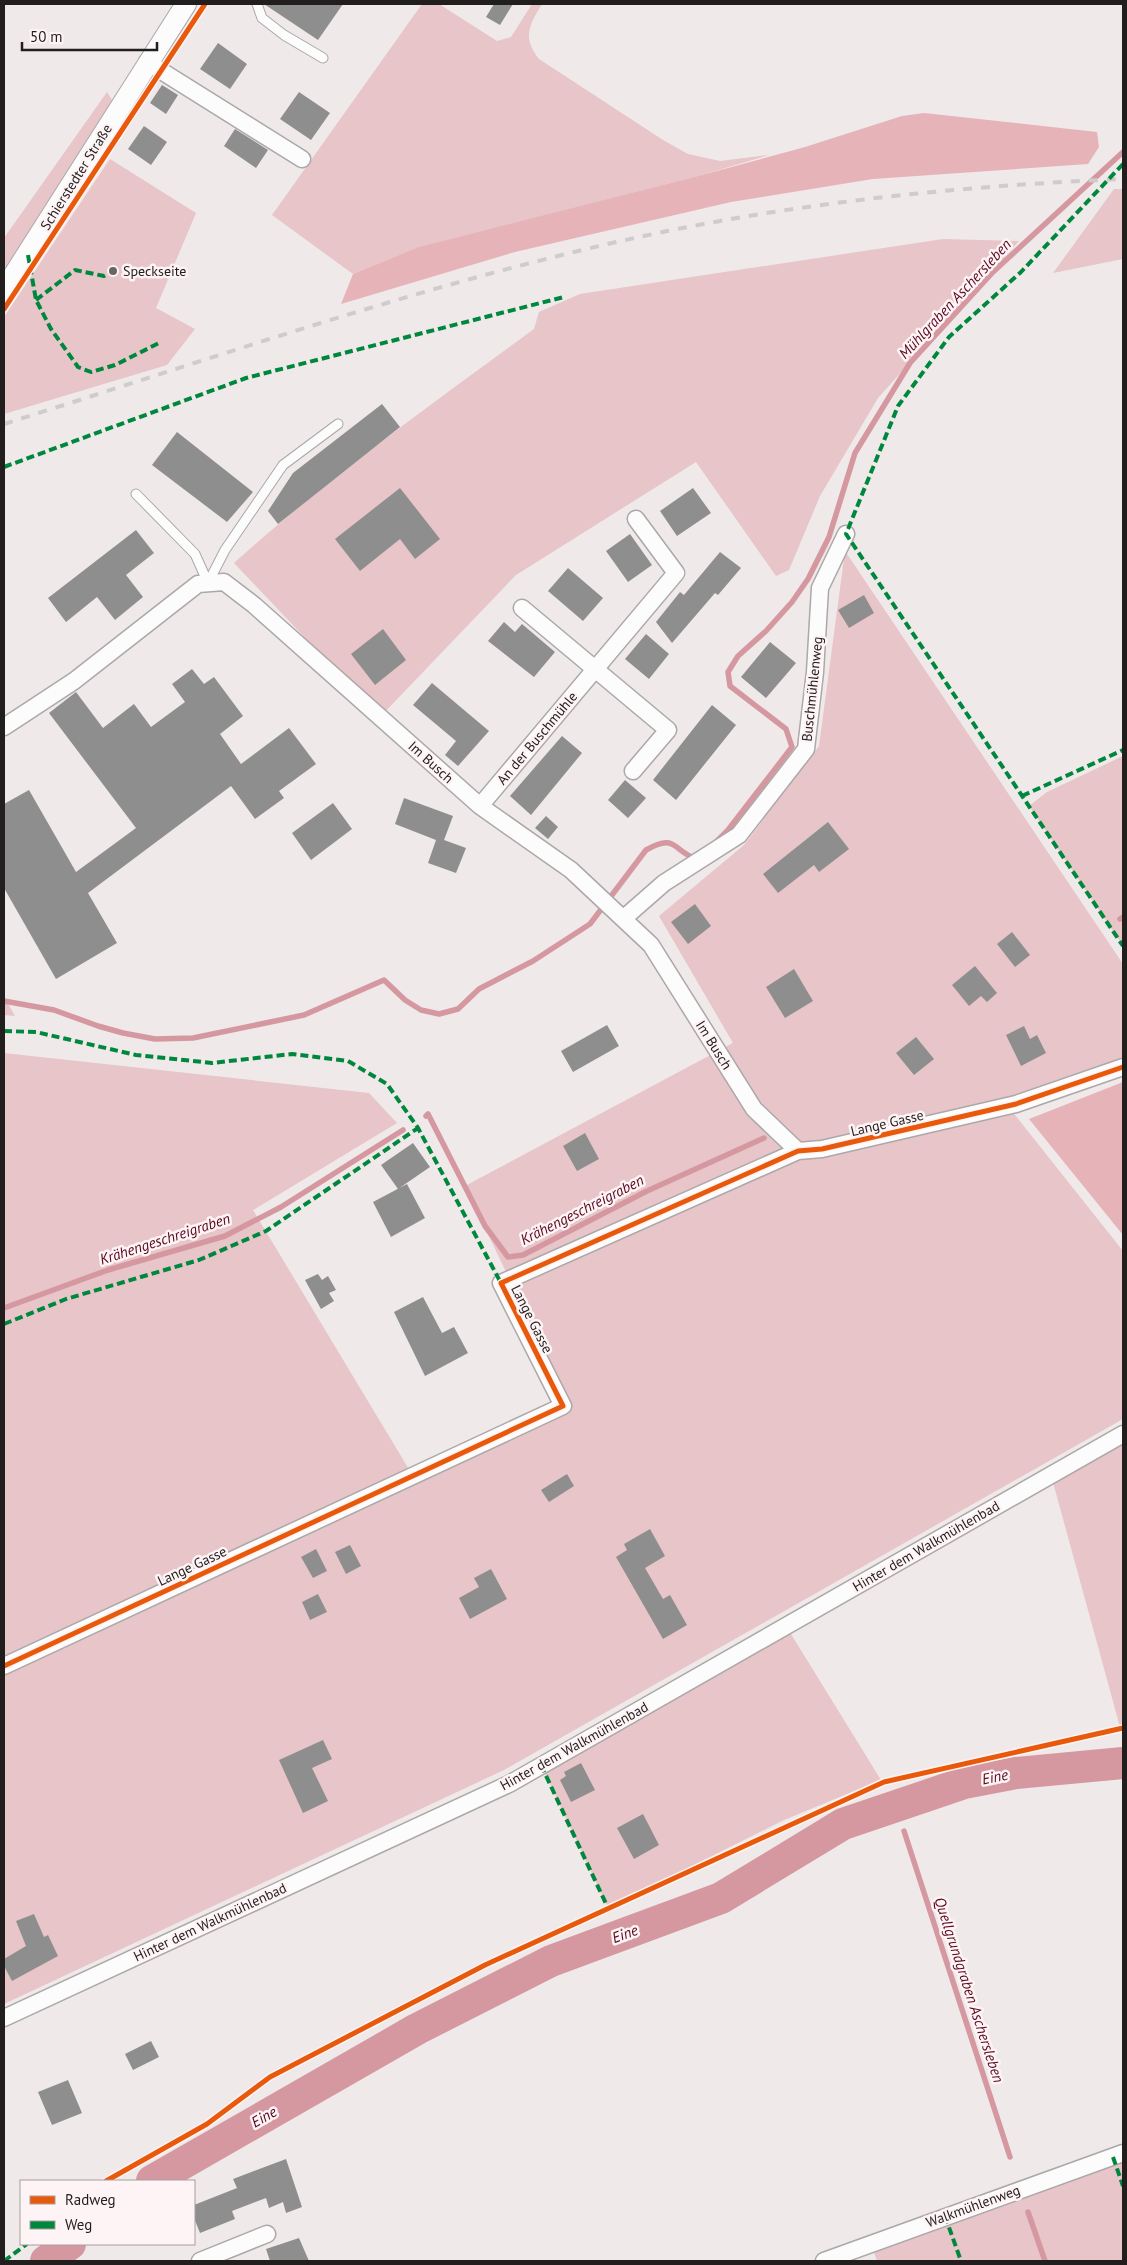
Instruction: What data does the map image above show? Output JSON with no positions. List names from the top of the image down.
{
  "streets": {
    "street": [
      "Schierstedter Straße",
      "Buschmühlenweg",
      "An der Buschmühle",
      "Im Busch",
      "Lange Gasse",
      "Hinter dem Walkmühlenbad",
      "Walkmühlenweg"
    ]
  },
  "crossings": [
    ["Buschmühlenweg", "Im Busch"],
    ["An der Buschmühle", "Im Busch"],
    ["Im Busch", "Lange Gasse"]
  ],
  "water": [
    "Mühlgraben Aschersleben",
    "Krähengeschreigraben",
    "Eine",
    "Quellgrundgraben Aschersleben"
  ],
  "places": ["Speckseite"],
  "legend": ["Radweg", "Weg"],
  "scale_bar": "50 m"
}
